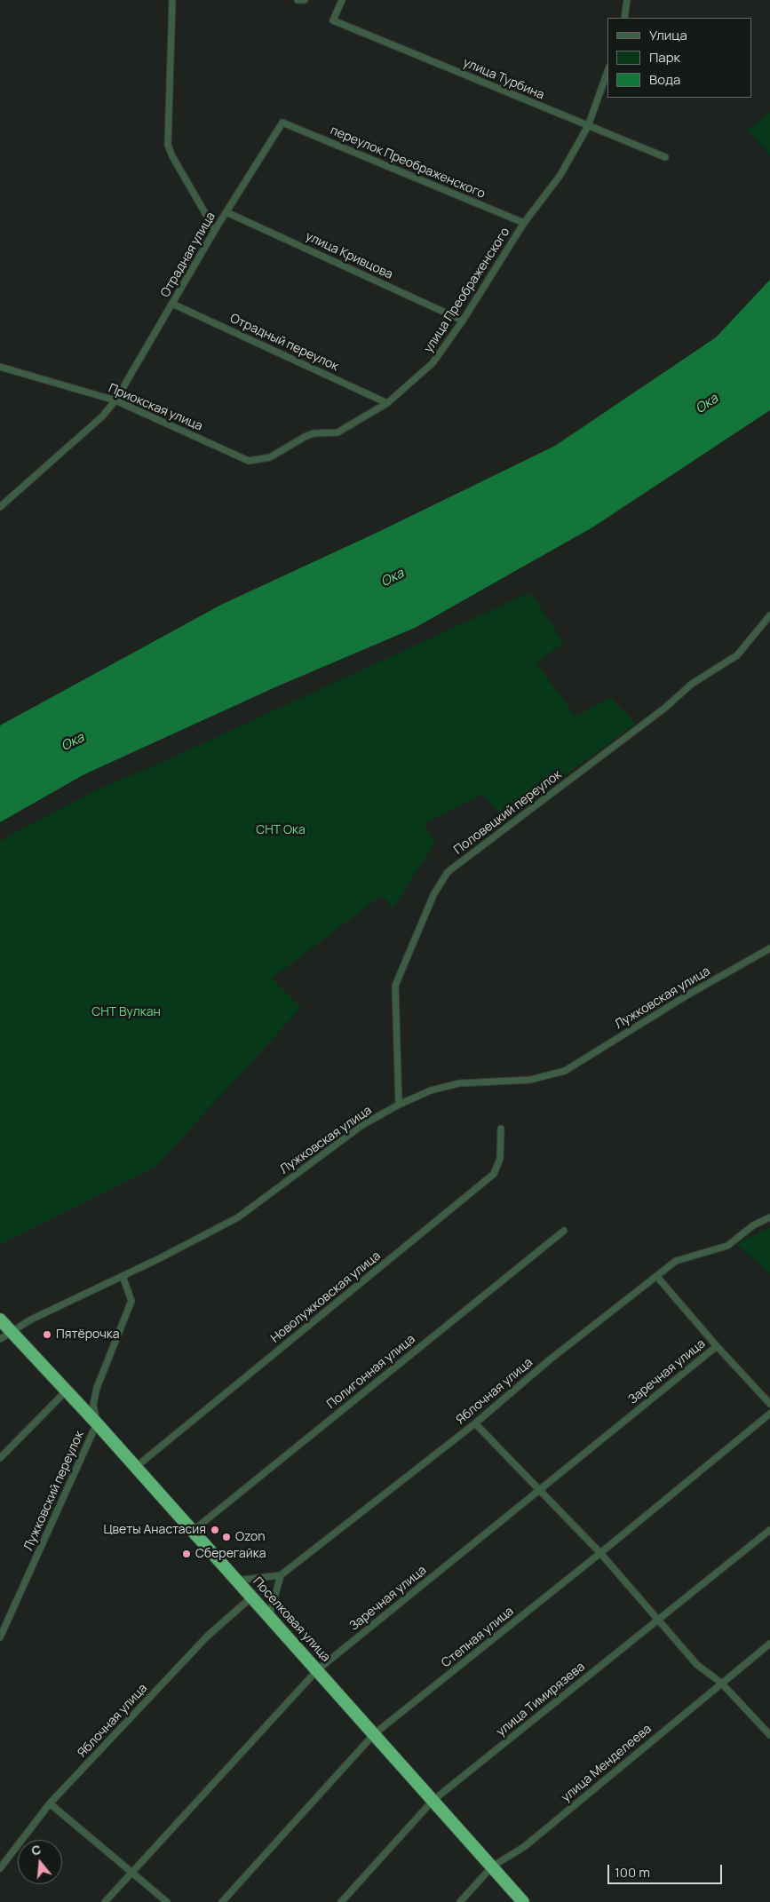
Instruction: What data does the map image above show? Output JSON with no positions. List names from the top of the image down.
{
  "streets": {
    "highway": ["Поселковая улица"],
    "street": [
      "улица Турбина",
      "переулок Преображенского",
      "Отрадная улица",
      "улица Кривцова",
      "улица Преображенского",
      "Отрадный переулок",
      "Приокская улица",
      "Половецкий переулок",
      "Лужковская улица",
      "Новолужковская улица",
      "Полигонная улица",
      "Заречная улица",
      "Яблочная улица",
      "Лужковский переулок",
      "Степная улица",
      "улица Тимирязева",
      "улица Менделеева"
    ]
  },
  "crossings": [
    ["улица Турбина", "улица Преображенского"],
    ["переулок Преображенского", "Отрадная улица"],
    ["переулок Преображенского", "улица Преображенского"],
    ["Отрадная улица", "улица Кривцова"],
    ["Отрадная улица", "Отрадный переулок"],
    ["Отрадная улица", "Приокская улица"],
    ["улица Кривцова", "улица Преображенского"],
    ["улица Преображенского", "Отрадный переулок"],
    ["улица Преображенского", "Приокская улица"],
    ["Половецкий переулок", "Лужковская улица"],
    ["Лужковская улица", "Лужковский переулок"],
    ["Лужковская улица", "Поселковая улица"],
    ["Новолужковская улица", "Поселковая улица"],
    ["Полигонная улица", "Поселковая улица"],
    ["Заречная улица", "Поселковая улица"],
    ["Яблочная улица", "Поселковая улица"],
    ["Лужковский переулок", "Поселковая улица"],
    ["Поселковая улица", "Степная улица"],
    ["Поселковая улица", "улица Тимирязева"],
    ["Поселковая улица", "улица Менделеева"]
  ],
  "water": ["Ока"],
  "parks": ["СНТ Ока", "СНТ Вулкан"],
  "places": [
    "Пятёрочка",
    "Цветы Анастасия",
    "Ozon",
    "Сберегайка"
  ],
  "legend": ["Улица", "Парк", "Вода"],
  "scale_bar": "100 m",
  "north": "top"
}
